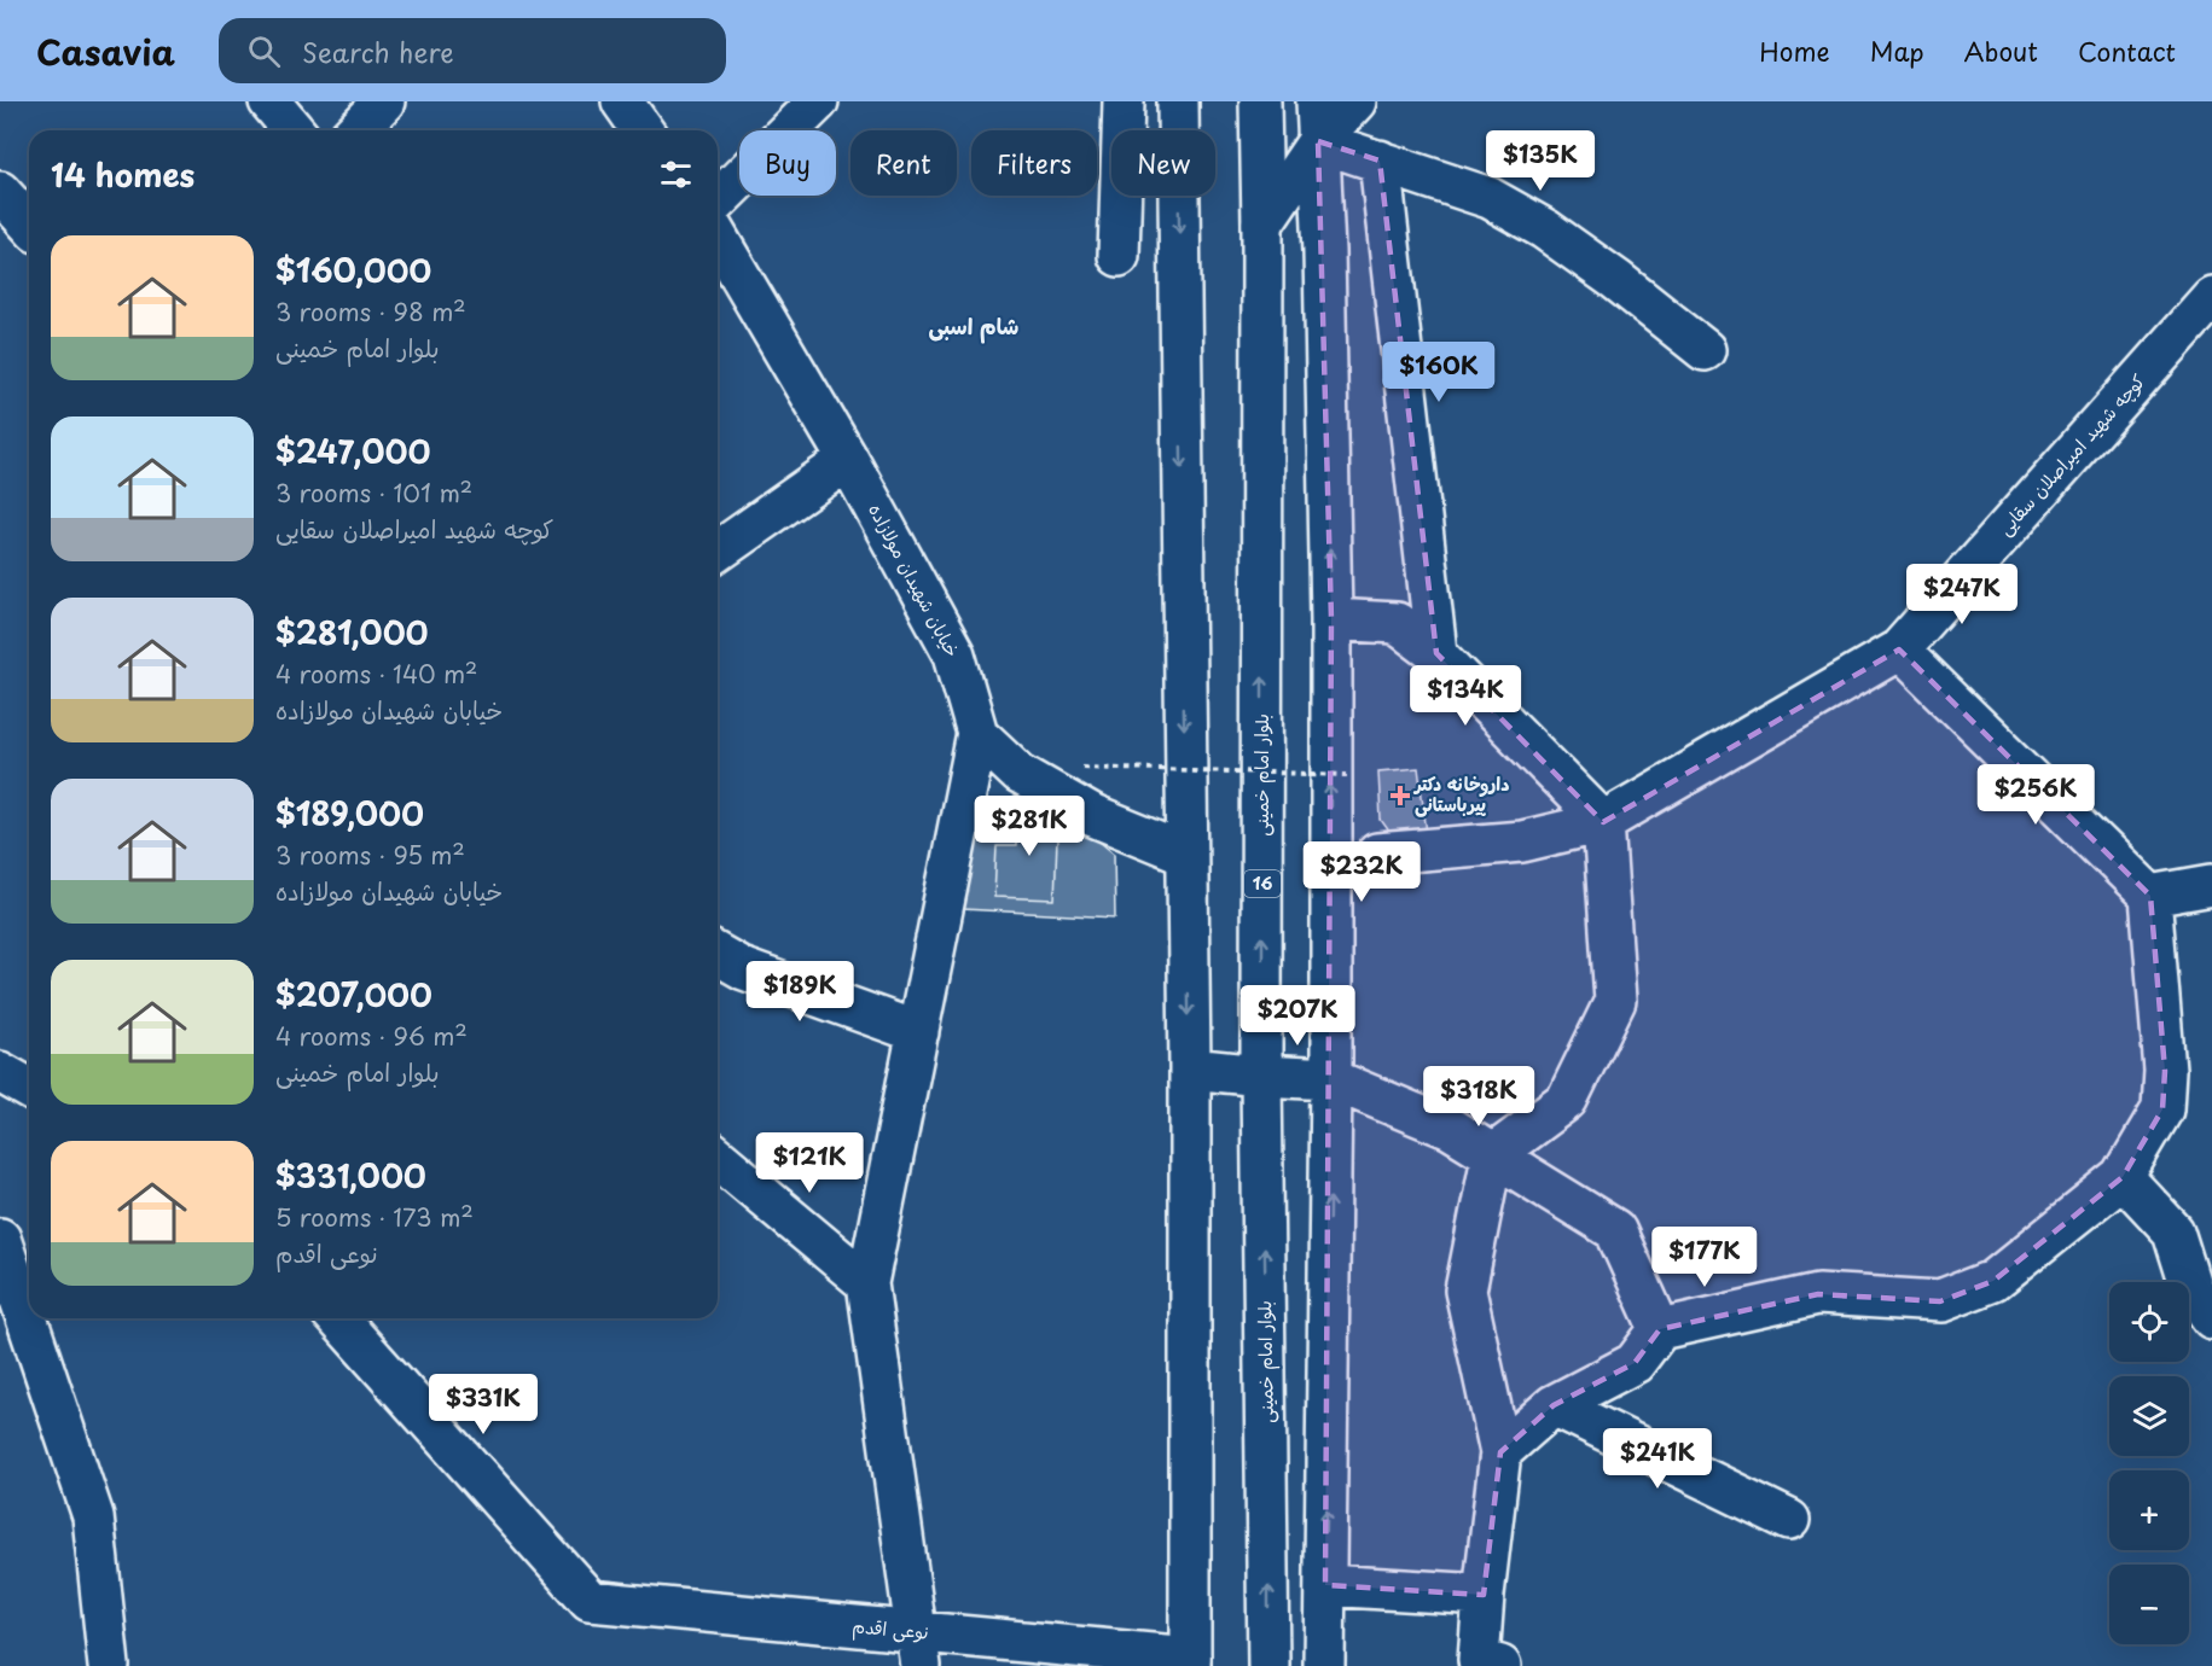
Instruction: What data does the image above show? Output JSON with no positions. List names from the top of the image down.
{
  "streets": {
    "main road": [
      "کوچه شهید امیراصلان سقایی",
      "خیابان شهیدان مولازاده",
      "بلوار امام خمینی",
      "16",
      "نوعی اقدم"
    ]
  },
  "districts": ["شام اسبی"],
  "places": {
    "health": ["داروخانه دکتر پیرباستانی"]
  },
  "page": {
    "header": "Casavia",
    "search": "Search here",
    "nav": [
      "Home",
      "Map",
      "About",
      "Contact"
    ],
    "price": [
      "$135K",
      "$160K",
      "$247K",
      "$134K",
      "$256K",
      "$281K",
      "$232K",
      "$189K",
      "$207K",
      "$318K",
      "$121K",
      "$177K",
      "$331K",
      "$241K"
    ],
    "chip": [
      "Buy",
      "Rent",
      "Filters",
      "New"
    ],
    "heading": "14 homes",
    "list": [
      {
        "name": "$160,000",
        "note": "3 rooms · 98 m² · بلوار امام خمینی"
      },
      {
        "name": "$247,000",
        "note": "3 rooms · 101 m² · کوچه شهید امیراصلان سقایی"
      },
      {
        "name": "$281,000",
        "note": "4 rooms · 140 m² · خیابان شهیدان مولازاده"
      },
      {
        "name": "$189,000",
        "note": "3 rooms · 95 m² · خیابان شهیدان مولازاده"
      },
      {
        "name": "$207,000",
        "note": "4 rooms · 96 m² · بلوار امام خمینی"
      },
      {
        "name": "$331,000",
        "note": "5 rooms · 173 m² · نوعی اقدم"
      }
    ],
    "map_buttons": ["+", "−"]
  }
}
